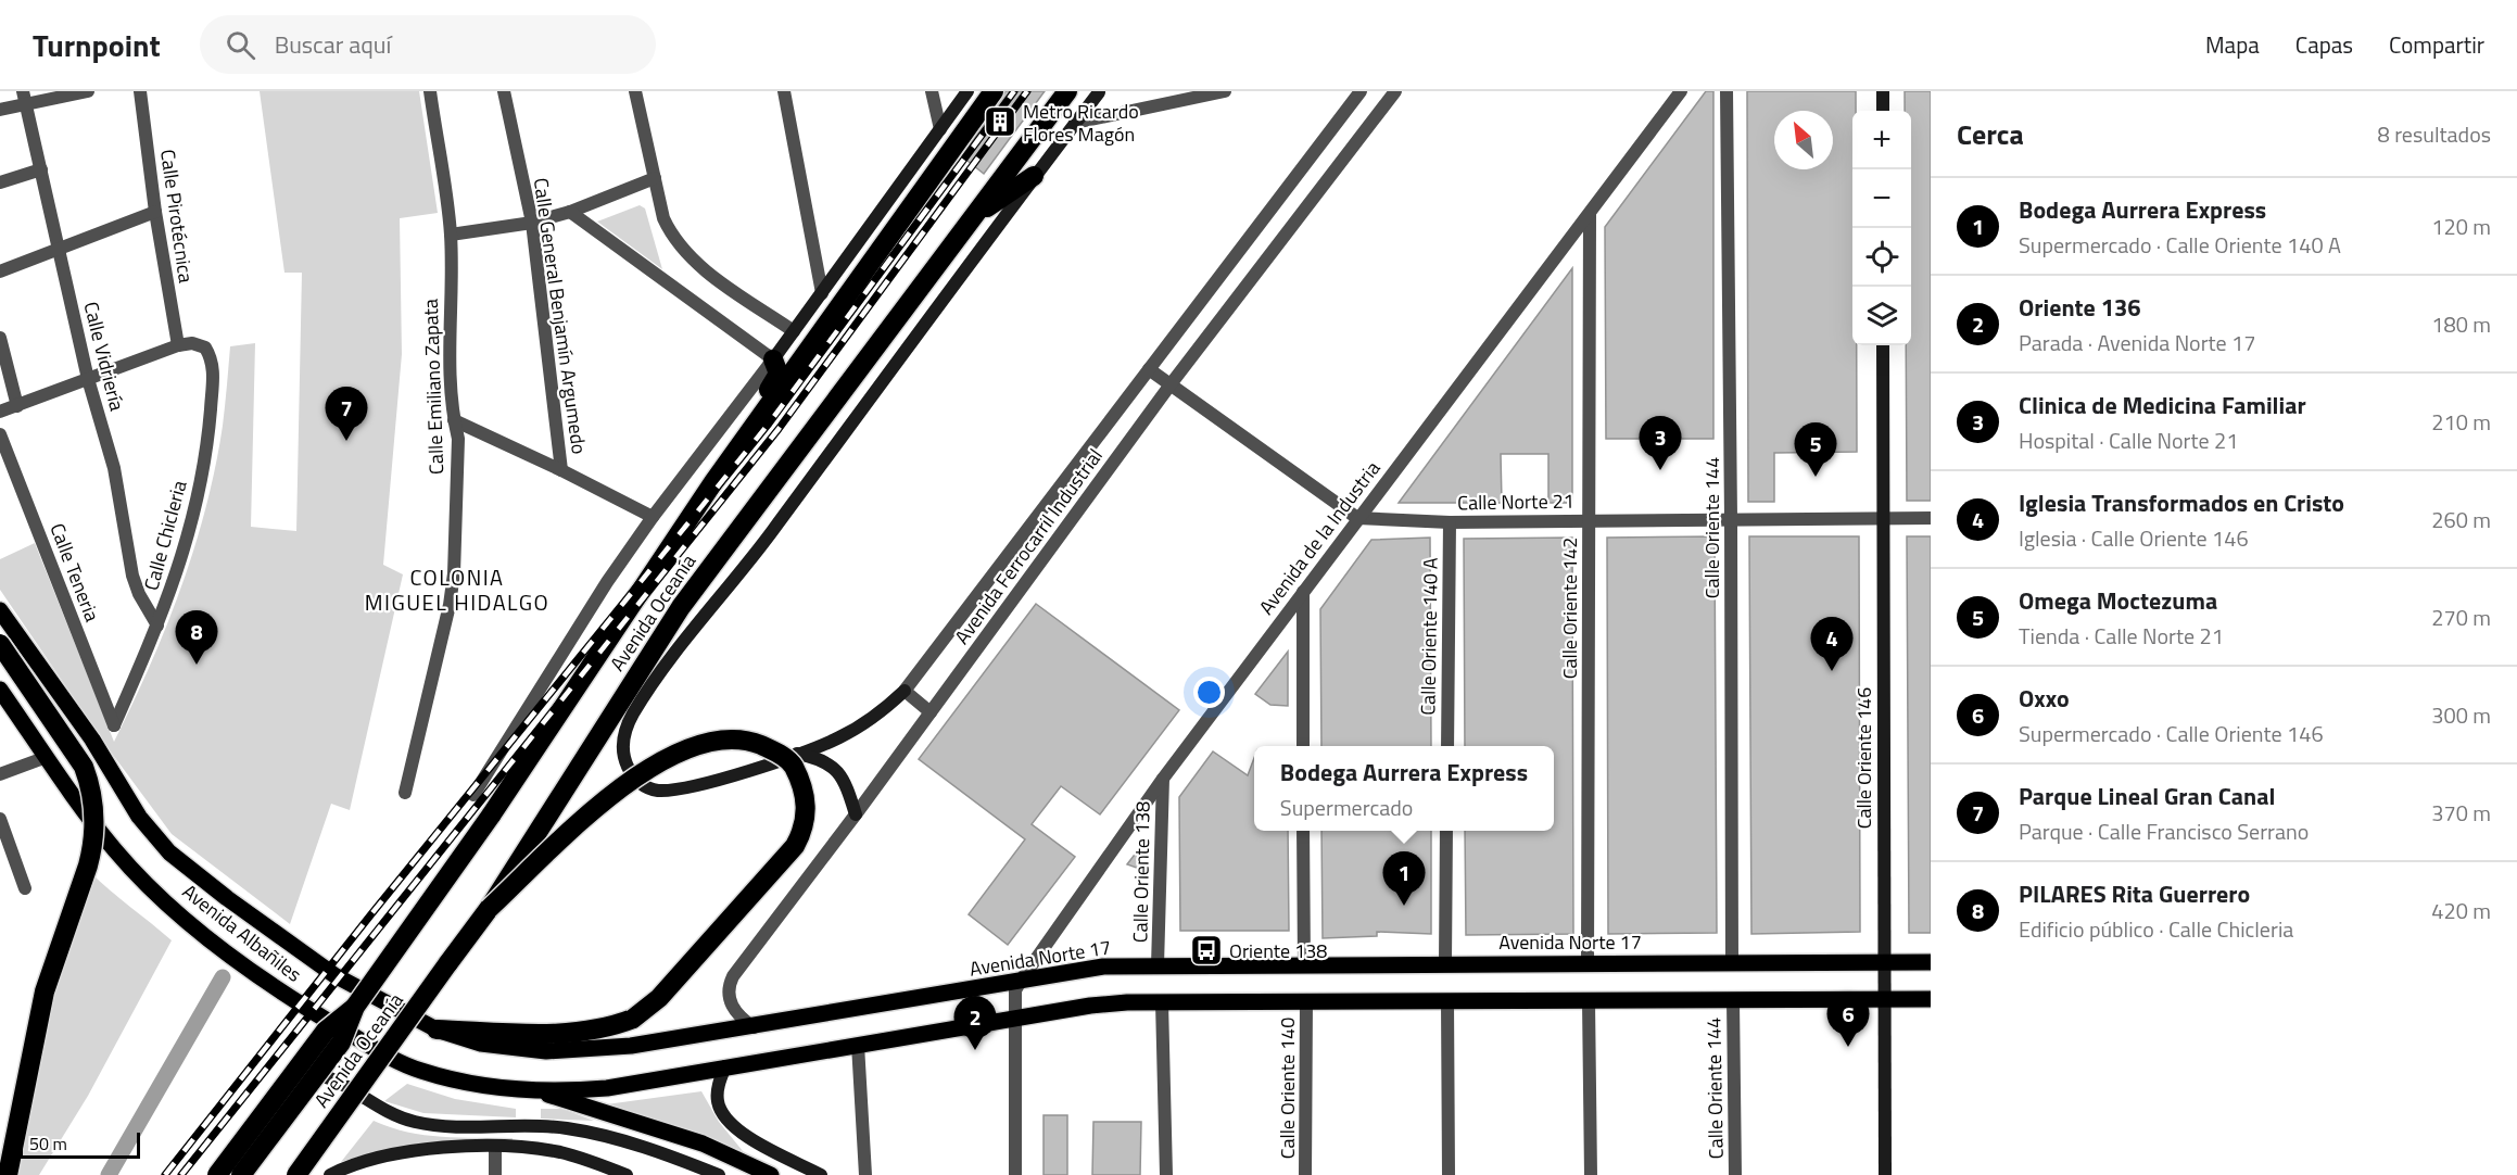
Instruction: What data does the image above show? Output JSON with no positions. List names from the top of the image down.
{
  "streets": {
    "highway": ["Avenida Oceanía"],
    "main road": ["Calle Oriente 146", "Avenida Albañiles", "Avenida Norte 17"],
    "street": [
      "Calle Pirotécnica",
      "Calle General Benjamín Argumedo",
      "Calle Vidriería",
      "Calle Emiliano Zapata",
      "Calle Norte 21",
      "Calle Oriente 144",
      "Calle Chicleria",
      "Avenida de la Industria",
      "Avenida Ferrocarril Industrial",
      "Calle Teneria",
      "Calle Oriente 142",
      "Calle Oriente 140 A",
      "Calle Oriente 138",
      "Calle Oriente 140"
    ]
  },
  "crossings": [
    ["Calle Pirotécnica", "Calle Chicleria"],
    ["Calle Vidriería", "Calle Chicleria"],
    ["Calle Norte 21", "Calle Oriente 144"],
    ["Calle Norte 21", "Avenida de la Industria"],
    ["Calle Norte 21", "Calle Oriente 142"],
    ["Calle Norte 21", "Calle Oriente 140 A"],
    ["Calle Norte 21", "Calle Oriente 146"],
    ["Calle Oriente 144", "Avenida Norte 17"],
    ["Calle Chicleria", "Calle Teneria"],
    ["Avenida de la Industria", "Calle Oriente 142"],
    ["Avenida de la Industria", "Calle Oriente 138"],
    ["Avenida de la Industria", "Avenida Norte 17"],
    ["Avenida Ferrocarril Industrial", "Avenida Norte 17"],
    ["Calle Oriente 142", "Avenida Norte 17"],
    ["Calle Oriente 146", "Avenida Norte 17"],
    ["Calle Oriente 138", "Avenida Norte 17"],
    ["Avenida Albañiles", "Avenida Norte 17"]
  ],
  "districts": ["COLONIA MIGUEL HIDALGO"],
  "places": {
    "building": ["Metro Ricardo Flores Magón"],
    "bus stop": ["Oriente 138"]
  },
  "scale_bar": "50 m",
  "north": "top left",
  "page": {
    "header": "Turnpoint",
    "search": "Buscar aquí",
    "nav": ["Mapa", "Capas", "Compartir"],
    "heading": ["Cerca", "8 resultados"],
    "map_buttons": ["+", "−"],
    "list": [
      {
        "mark": "1",
        "name": "Bodega Aurrera Express",
        "note": "Supermercado · Calle Oriente 140 A",
        "value": "120 m"
      },
      {
        "mark": "2",
        "name": "Oriente 136",
        "note": "Parada · Avenida Norte 17",
        "value": "180 m"
      },
      {
        "mark": "3",
        "name": "Clinica de Medicina Familiar",
        "note": "Hospital · Calle Norte 21",
        "value": "210 m"
      },
      {
        "mark": "4",
        "name": "Iglesia Transformados en Cristo",
        "note": "Iglesia · Calle Oriente 146",
        "value": "260 m"
      },
      {
        "mark": "5",
        "name": "Omega Moctezuma",
        "note": "Tienda · Calle Norte 21",
        "value": "270 m"
      },
      {
        "mark": "6",
        "name": "Oxxo",
        "note": "Supermercado · Calle Oriente 146",
        "value": "300 m"
      },
      {
        "mark": "7",
        "name": "Parque Lineal Gran Canal",
        "note": "Parque · Calle Francisco Serrano",
        "value": "370 m"
      },
      {
        "mark": "8",
        "name": "PILARES Rita Guerrero",
        "note": "Edificio público · Calle Chicleria",
        "value": "420 m"
      }
    ],
    "pins": [
      "7",
      "3",
      "5",
      "8",
      "4",
      "1",
      "6",
      "2"
    ],
    "popup": ["Bodega Aurrera Express", "Supermercado"],
    "scale": "50 m"
  }
}
